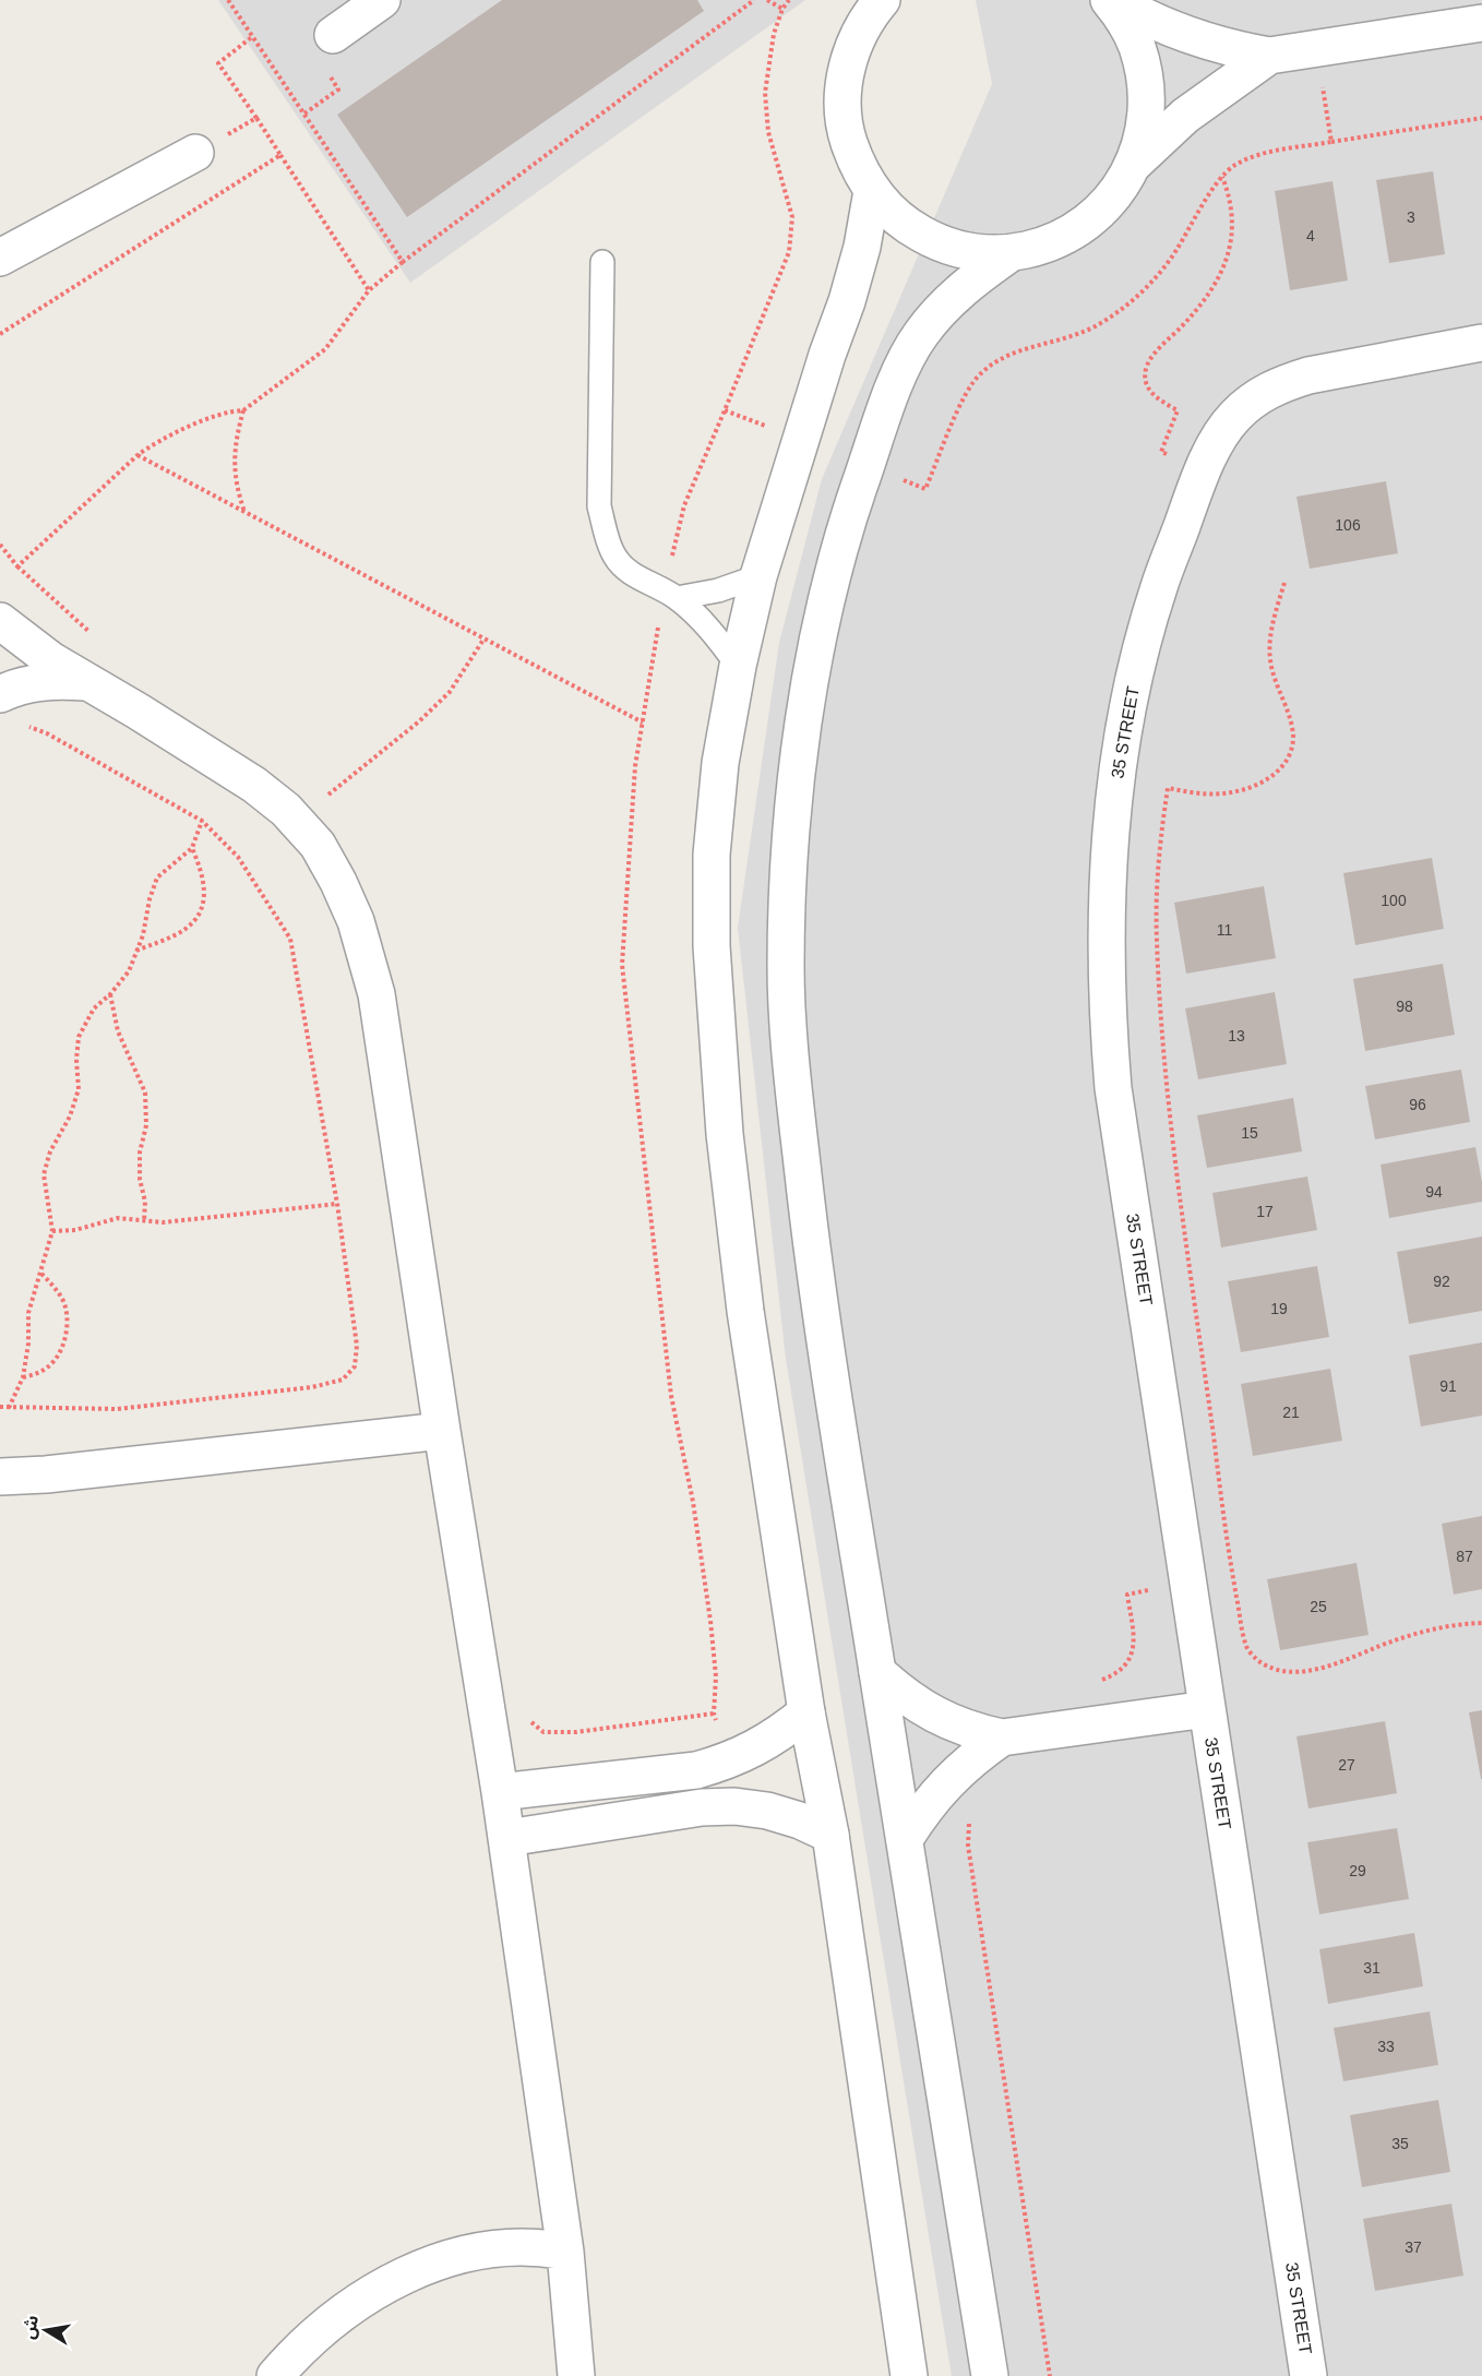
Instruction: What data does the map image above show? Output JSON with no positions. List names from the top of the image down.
{
  "streets": {
    "street": ["35 STREET"]
  },
  "house_numbers": [
    "3",
    "4",
    "106",
    "100",
    "11",
    "98",
    "13",
    "96",
    "15",
    "94",
    "17",
    "92",
    "19",
    "91",
    "21",
    "87",
    "25",
    "27",
    "29",
    "31",
    "33",
    "35",
    "37"
  ],
  "north": "left"
}
